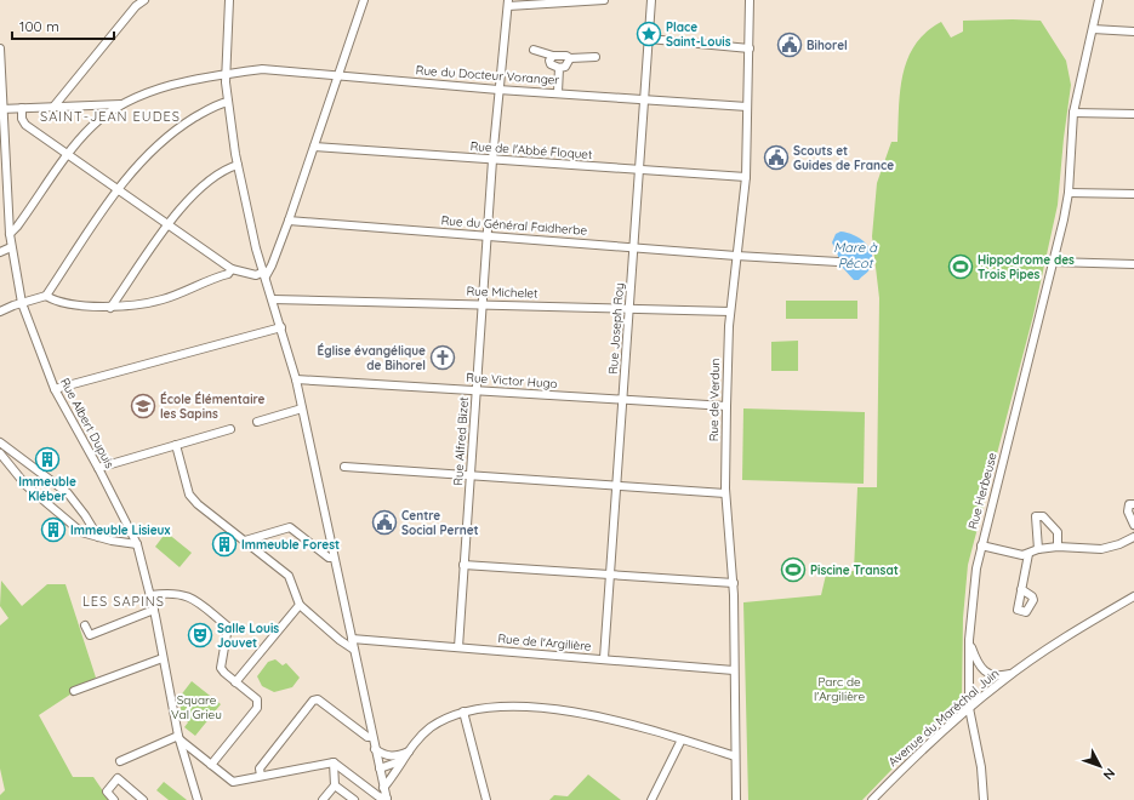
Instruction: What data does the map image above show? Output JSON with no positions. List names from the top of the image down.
{
  "streets": {
    "street": [
      "Rue du Docteur Voranger",
      "Rue de l'Abbé Floquet",
      "Rue du Général Faidherbe",
      "Rue Michelet",
      "Rue Joseph Roy",
      "Rue Victor Hugo",
      "Rue de Verdun",
      "Rue Albert Dupuis",
      "Rue Alfred Bizet",
      "Rue Herbeuse",
      "Rue de l'Argilière",
      "Avenue du Maréchal Juin"
    ]
  },
  "crossings": [
    ["Rue du Docteur Voranger", "Rue Joseph Roy"],
    ["Rue du Docteur Voranger", "Rue de Verdun"],
    ["Rue du Docteur Voranger", "Rue Alfred Bizet"],
    ["Rue de l'Abbé Floquet", "Rue Joseph Roy"],
    ["Rue de l'Abbé Floquet", "Rue de Verdun"],
    ["Rue de l'Abbé Floquet", "Rue Alfred Bizet"],
    ["Rue du Général Faidherbe", "Rue Joseph Roy"],
    ["Rue du Général Faidherbe", "Rue de Verdun"],
    ["Rue du Général Faidherbe", "Rue Alfred Bizet"],
    ["Rue Michelet", "Rue Joseph Roy"],
    ["Rue Michelet", "Rue de Verdun"],
    ["Rue Michelet", "Rue Alfred Bizet"],
    ["Rue Joseph Roy", "Rue Victor Hugo"],
    ["Rue Joseph Roy", "Rue de l'Argilière"],
    ["Rue Victor Hugo", "Rue de Verdun"],
    ["Rue Victor Hugo", "Rue Alfred Bizet"],
    ["Rue de Verdun", "Rue de l'Argilière"],
    ["Rue Alfred Bizet", "Rue de l'Argilière"],
    ["Rue Herbeuse", "Avenue du Maréchal Juin"]
  ],
  "districts": ["SAINT-JEAN EUDES", "LES SAPINS"],
  "water": ["Mare à Pécot"],
  "parks": ["Parc de l'Argilière", "Square Val Grieu"],
  "places": {
    "place": ["Place Saint-Louis"],
    "public building": ["Bihorel", "Scouts et Guides de France", "Centre Social Pernet"],
    "sports": ["Hippodrome des Trois Pipes", "Piscine Transat"],
    "church": ["Église évangélique de Bihorel"],
    "school or university": ["École Élémentaire les Sapins"],
    "building": ["Immeuble Kléber", "Immeuble Lisieux", "Immeuble Forest"],
    "theatre": ["Salle Louis Jouvet"]
  },
  "scale_bar": "100 m",
  "north": "bottom right"
}
